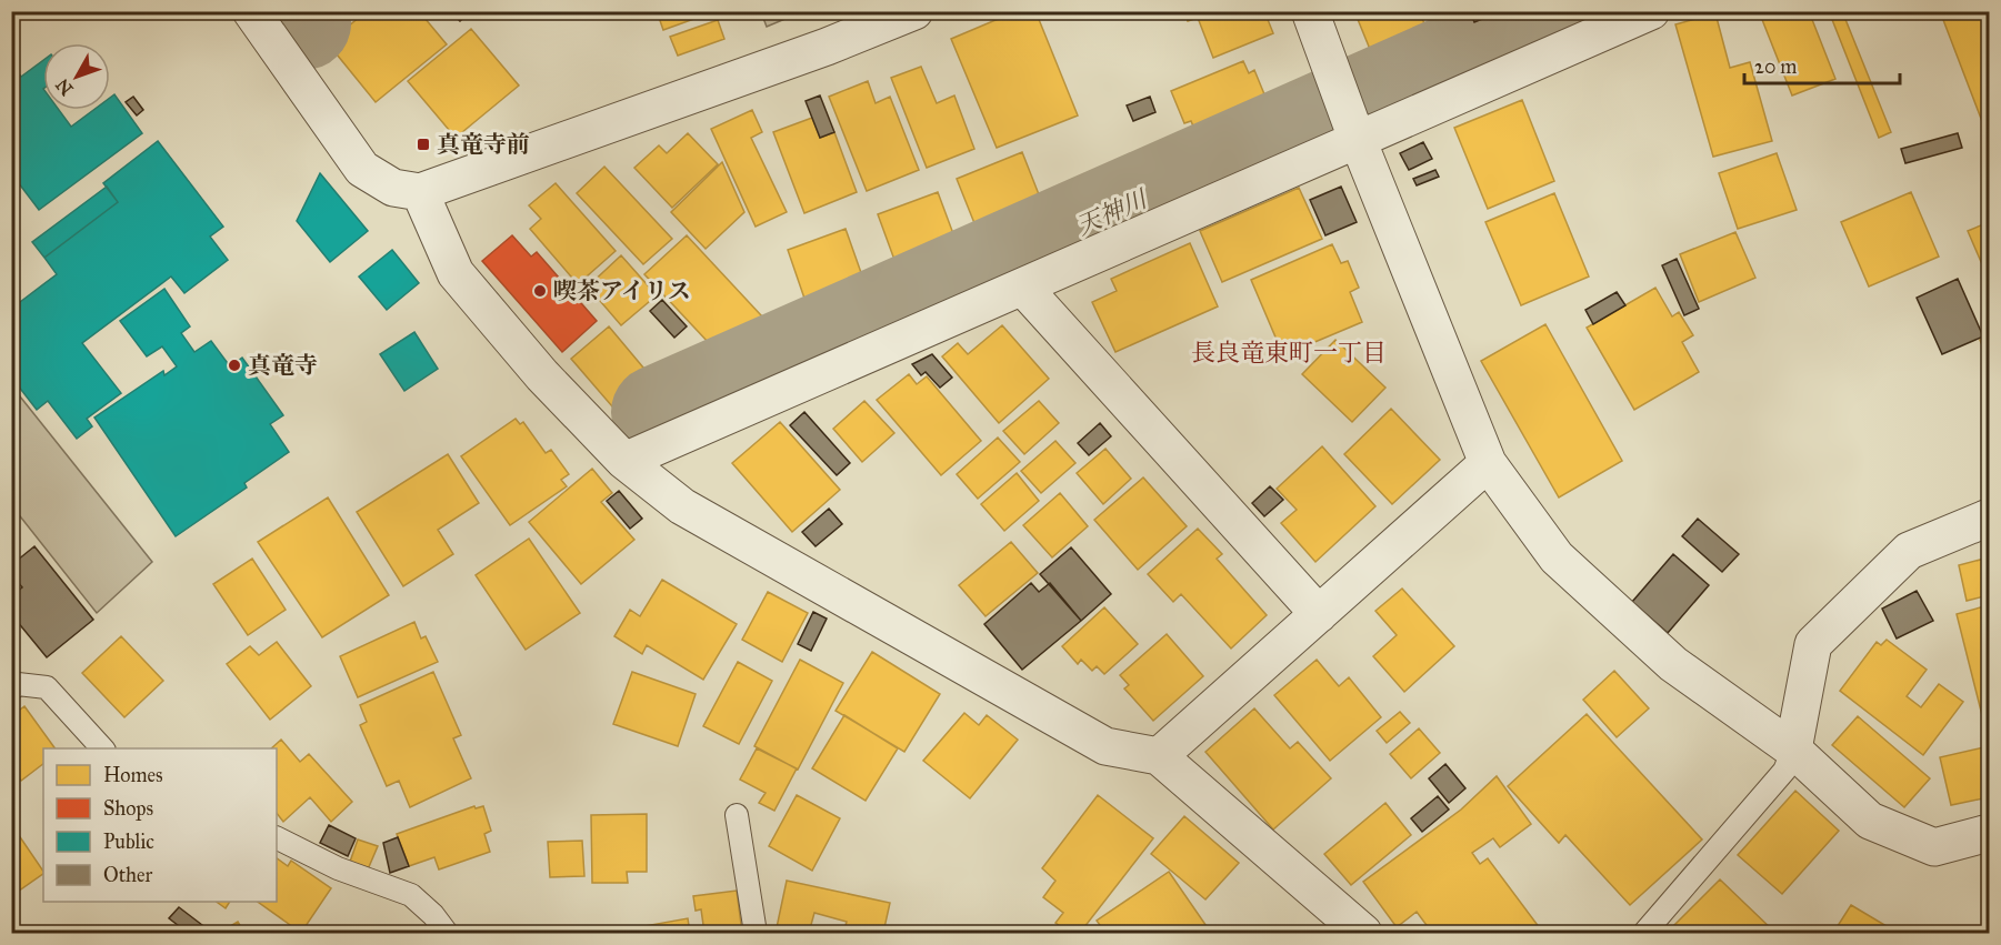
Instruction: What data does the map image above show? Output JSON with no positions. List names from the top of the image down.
{
  "districts": ["長良竜東町一丁目"],
  "water": ["天神川"],
  "places": {
    "transit": ["真竜寺前"],
    "other": ["喫茶アイリス", "真竜寺"]
  },
  "legend": [
    "Homes",
    "Shops",
    "Public",
    "Other"
  ],
  "scale_bar": "20 m",
  "north": "bottom left"
}
